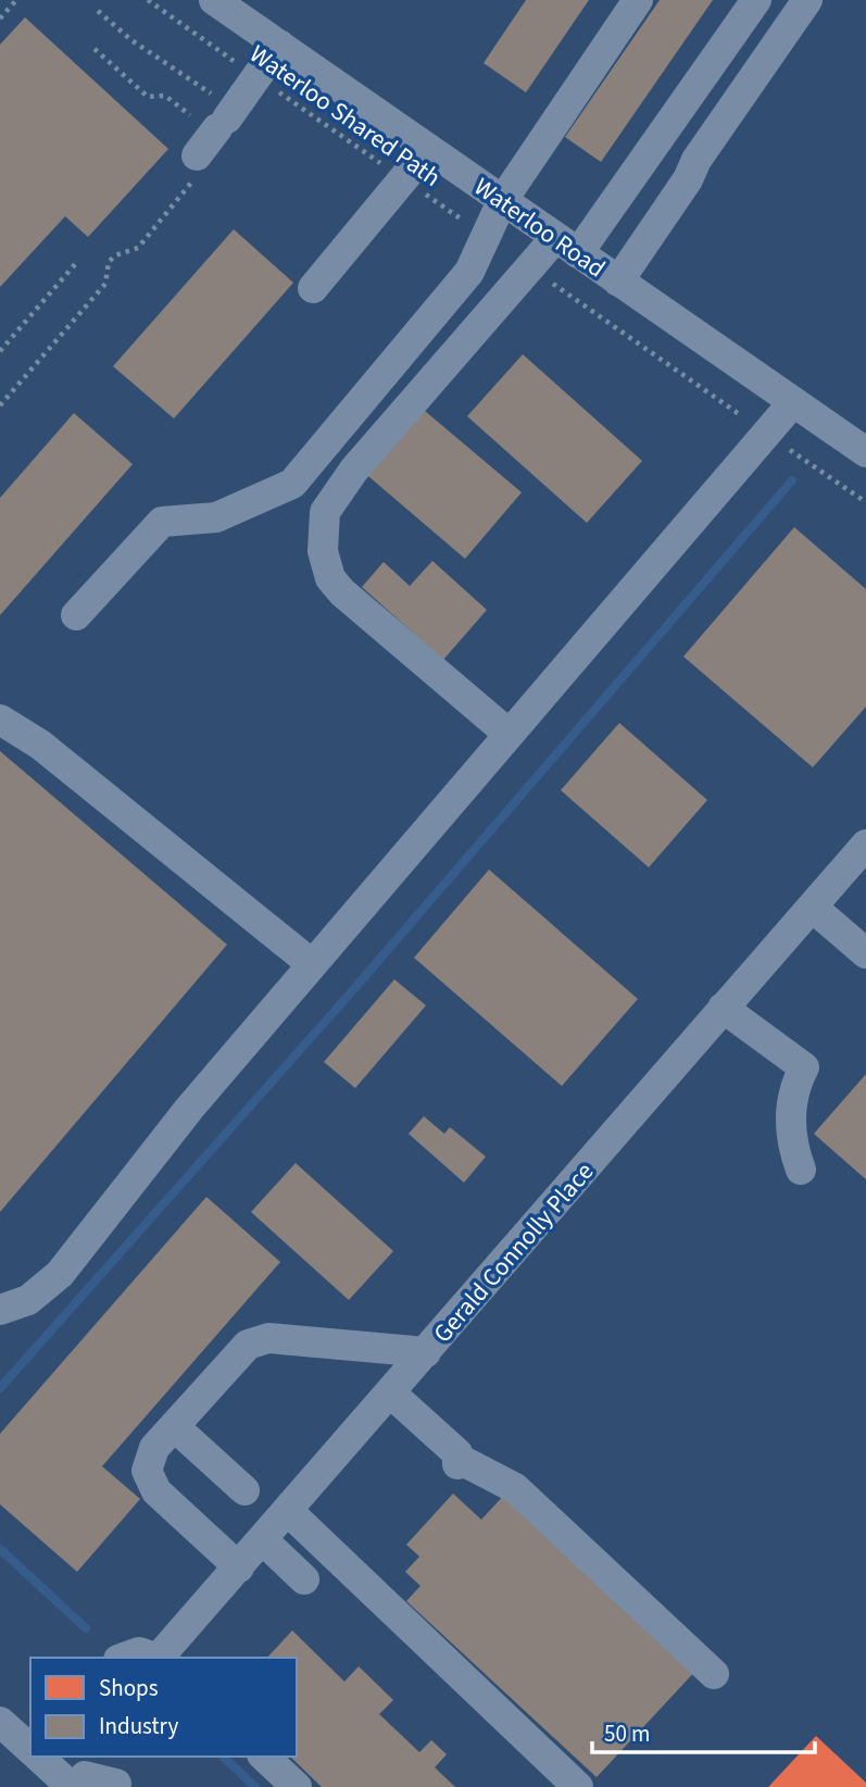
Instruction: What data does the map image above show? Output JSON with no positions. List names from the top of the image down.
{
  "streets": {
    "street": ["Waterloo Road", "Gerald Connolly Place"],
    "path": ["Waterloo Shared Path"]
  },
  "legend": ["Shops", "Industry"],
  "scale_bar": "50 m"
}
